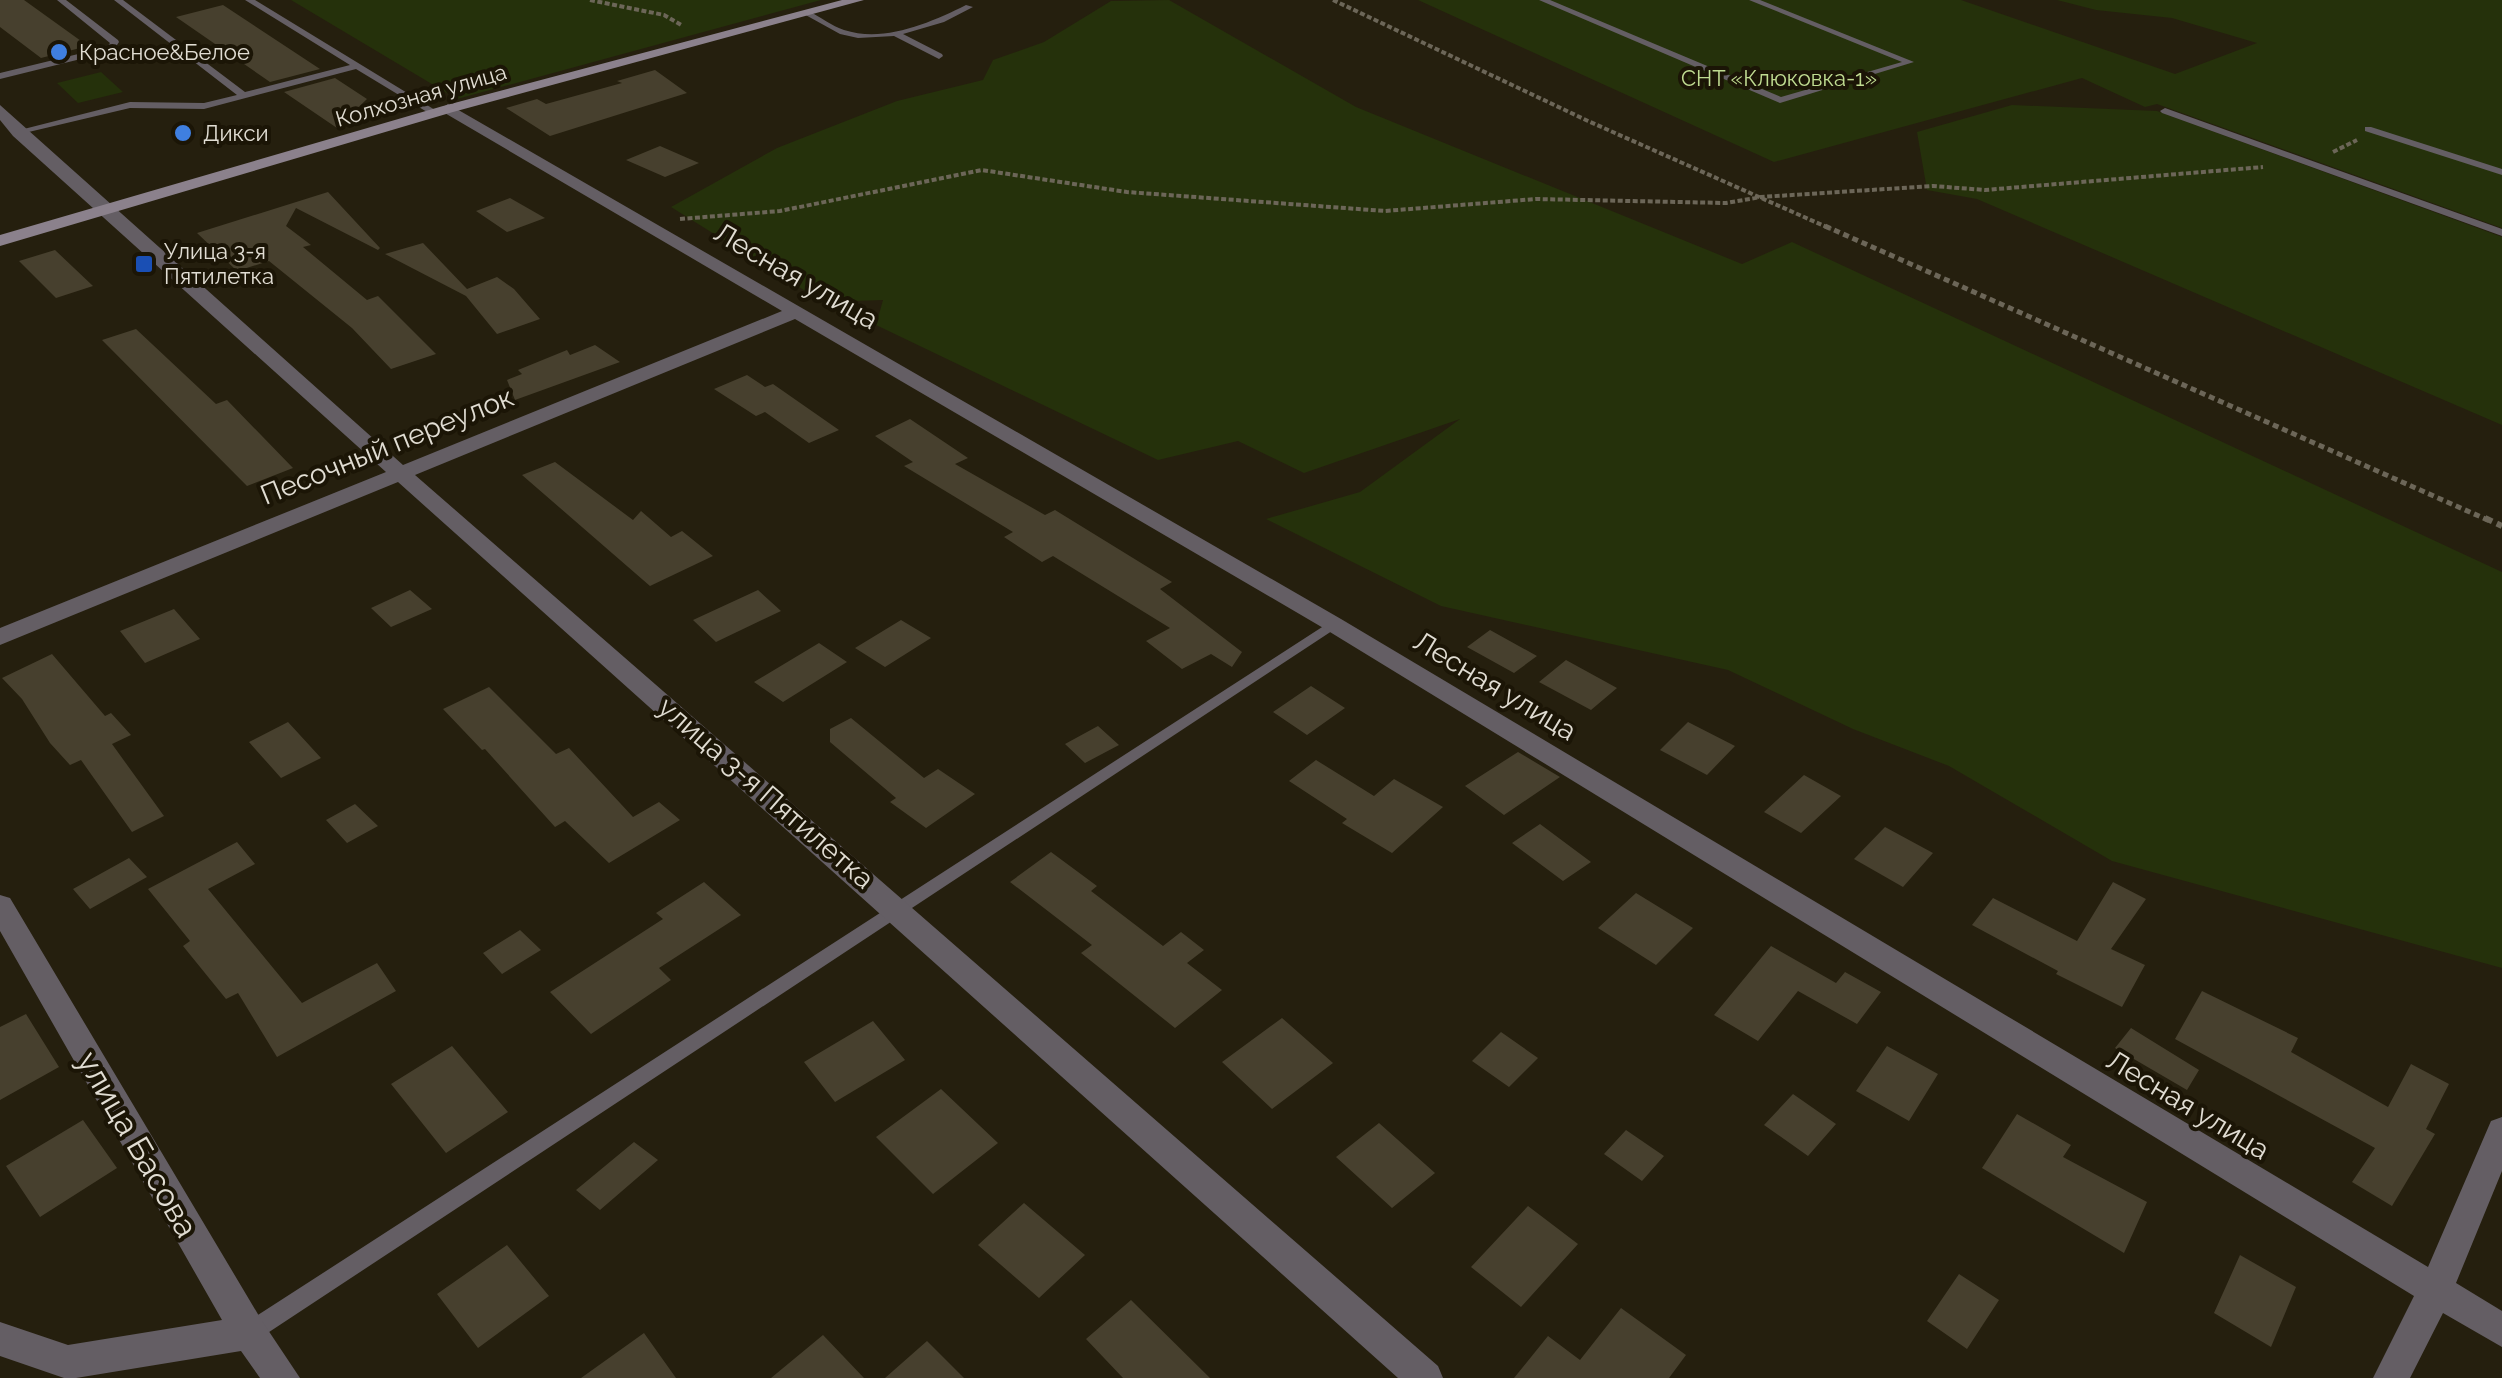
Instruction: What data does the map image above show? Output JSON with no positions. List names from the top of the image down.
{
  "streets": {
    "street": [
      "Колхозная улица",
      "Лесная улица",
      "Песочный переулок",
      "улица 3-я Пятилетка",
      "улица Басова"
    ]
  },
  "crossings": [
    ["Колхозная улица", "Лесная улица"],
    ["Колхозная улица", "улица 3-я Пятилетка"],
    ["Лесная улица", "Песочный переулок"],
    ["Песочный переулок", "улица 3-я Пятилетка"]
  ],
  "parks": ["СНТ «Клюковка-1»"],
  "places": {
    "other": ["Красное&Белое", "Дикси"],
    "transit": ["Улица 3-я Пятилетка"]
  }
}
